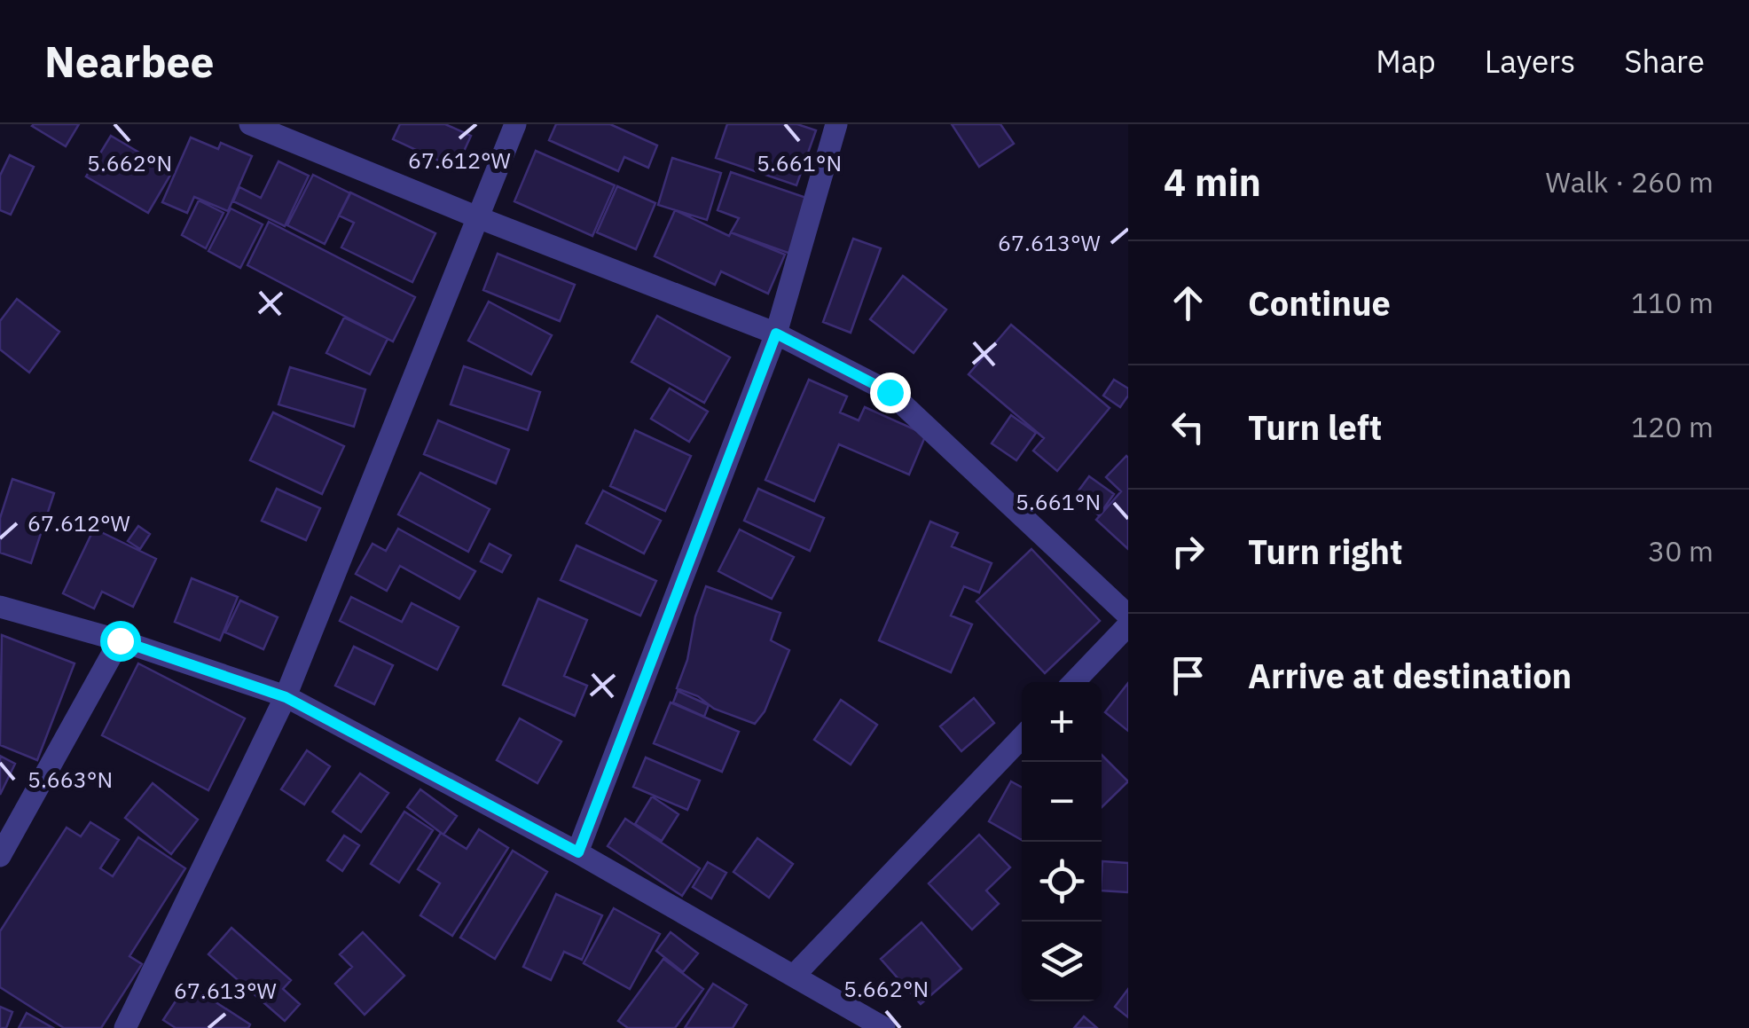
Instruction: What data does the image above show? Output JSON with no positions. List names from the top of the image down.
{
  "page": {
    "header": "Nearbee",
    "nav": ["Map", "Layers", "Share"],
    "heading": ["4 min", "Walk · 260 m"],
    "list": [
      ["Continue", "110 m"],
      ["Turn left", "120 m"],
      ["Turn right", "30 m"],
      "Arrive at destination"
    ],
    "map_buttons": ["+", "−"]
  },
  "coordinates": [
    "67.612°W",
    "5.662°N",
    "5.661°N",
    "67.613°W",
    "5.663°N"
  ]
}
